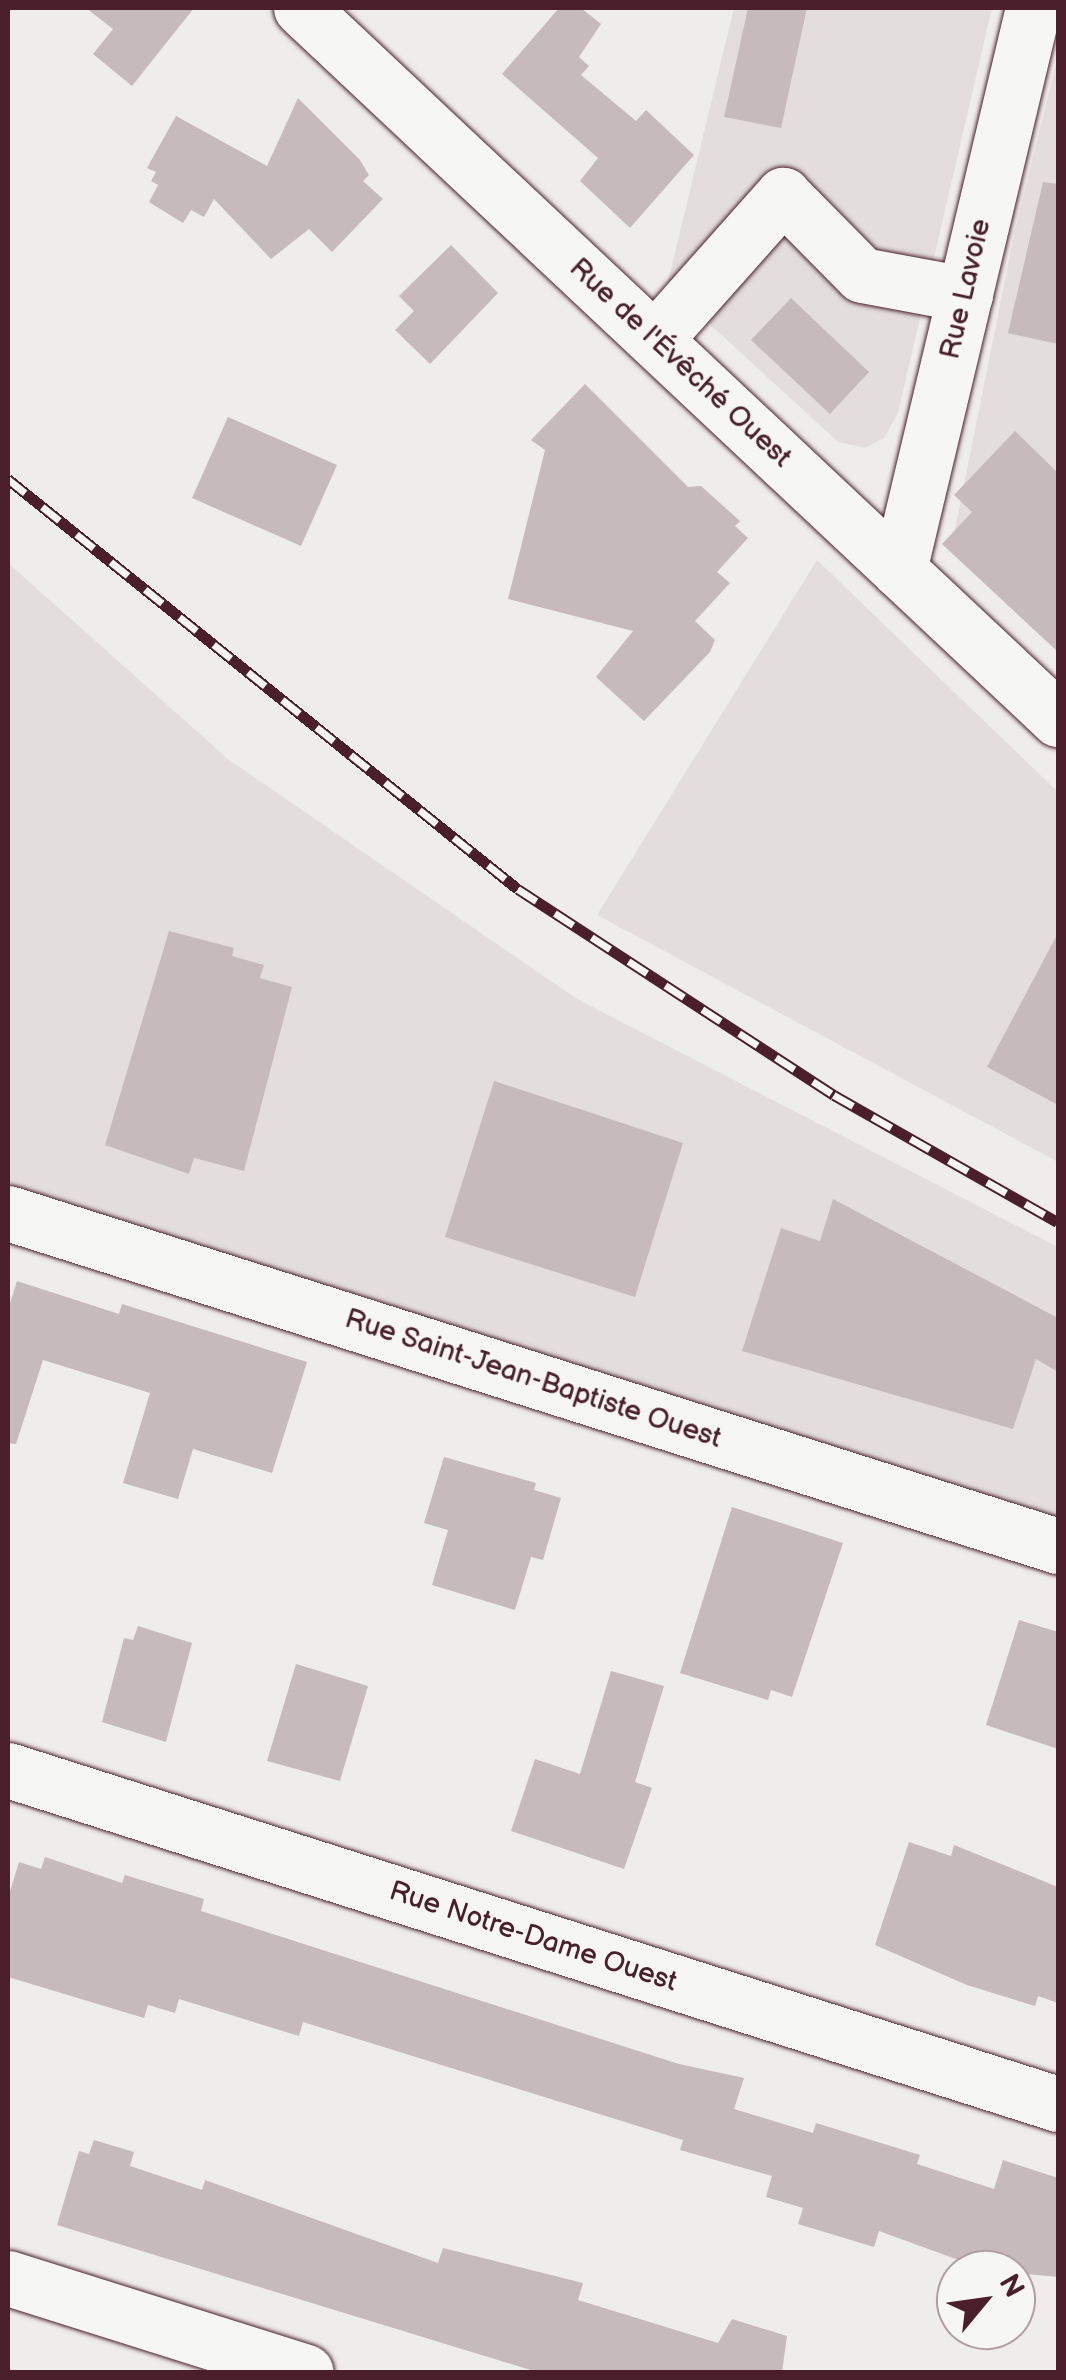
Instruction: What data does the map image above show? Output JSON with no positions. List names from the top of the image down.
{
  "streets": {
    "street": [
      "Rue Lavoie",
      "Rue de l'Évêché Ouest",
      "Rue Saint-Jean-Baptiste Ouest",
      "Rue Notre-Dame Ouest"
    ]
  },
  "crossings": [
    ["Rue Lavoie", "Rue de l'Évêché Ouest"]
  ],
  "north": "top right"
}
